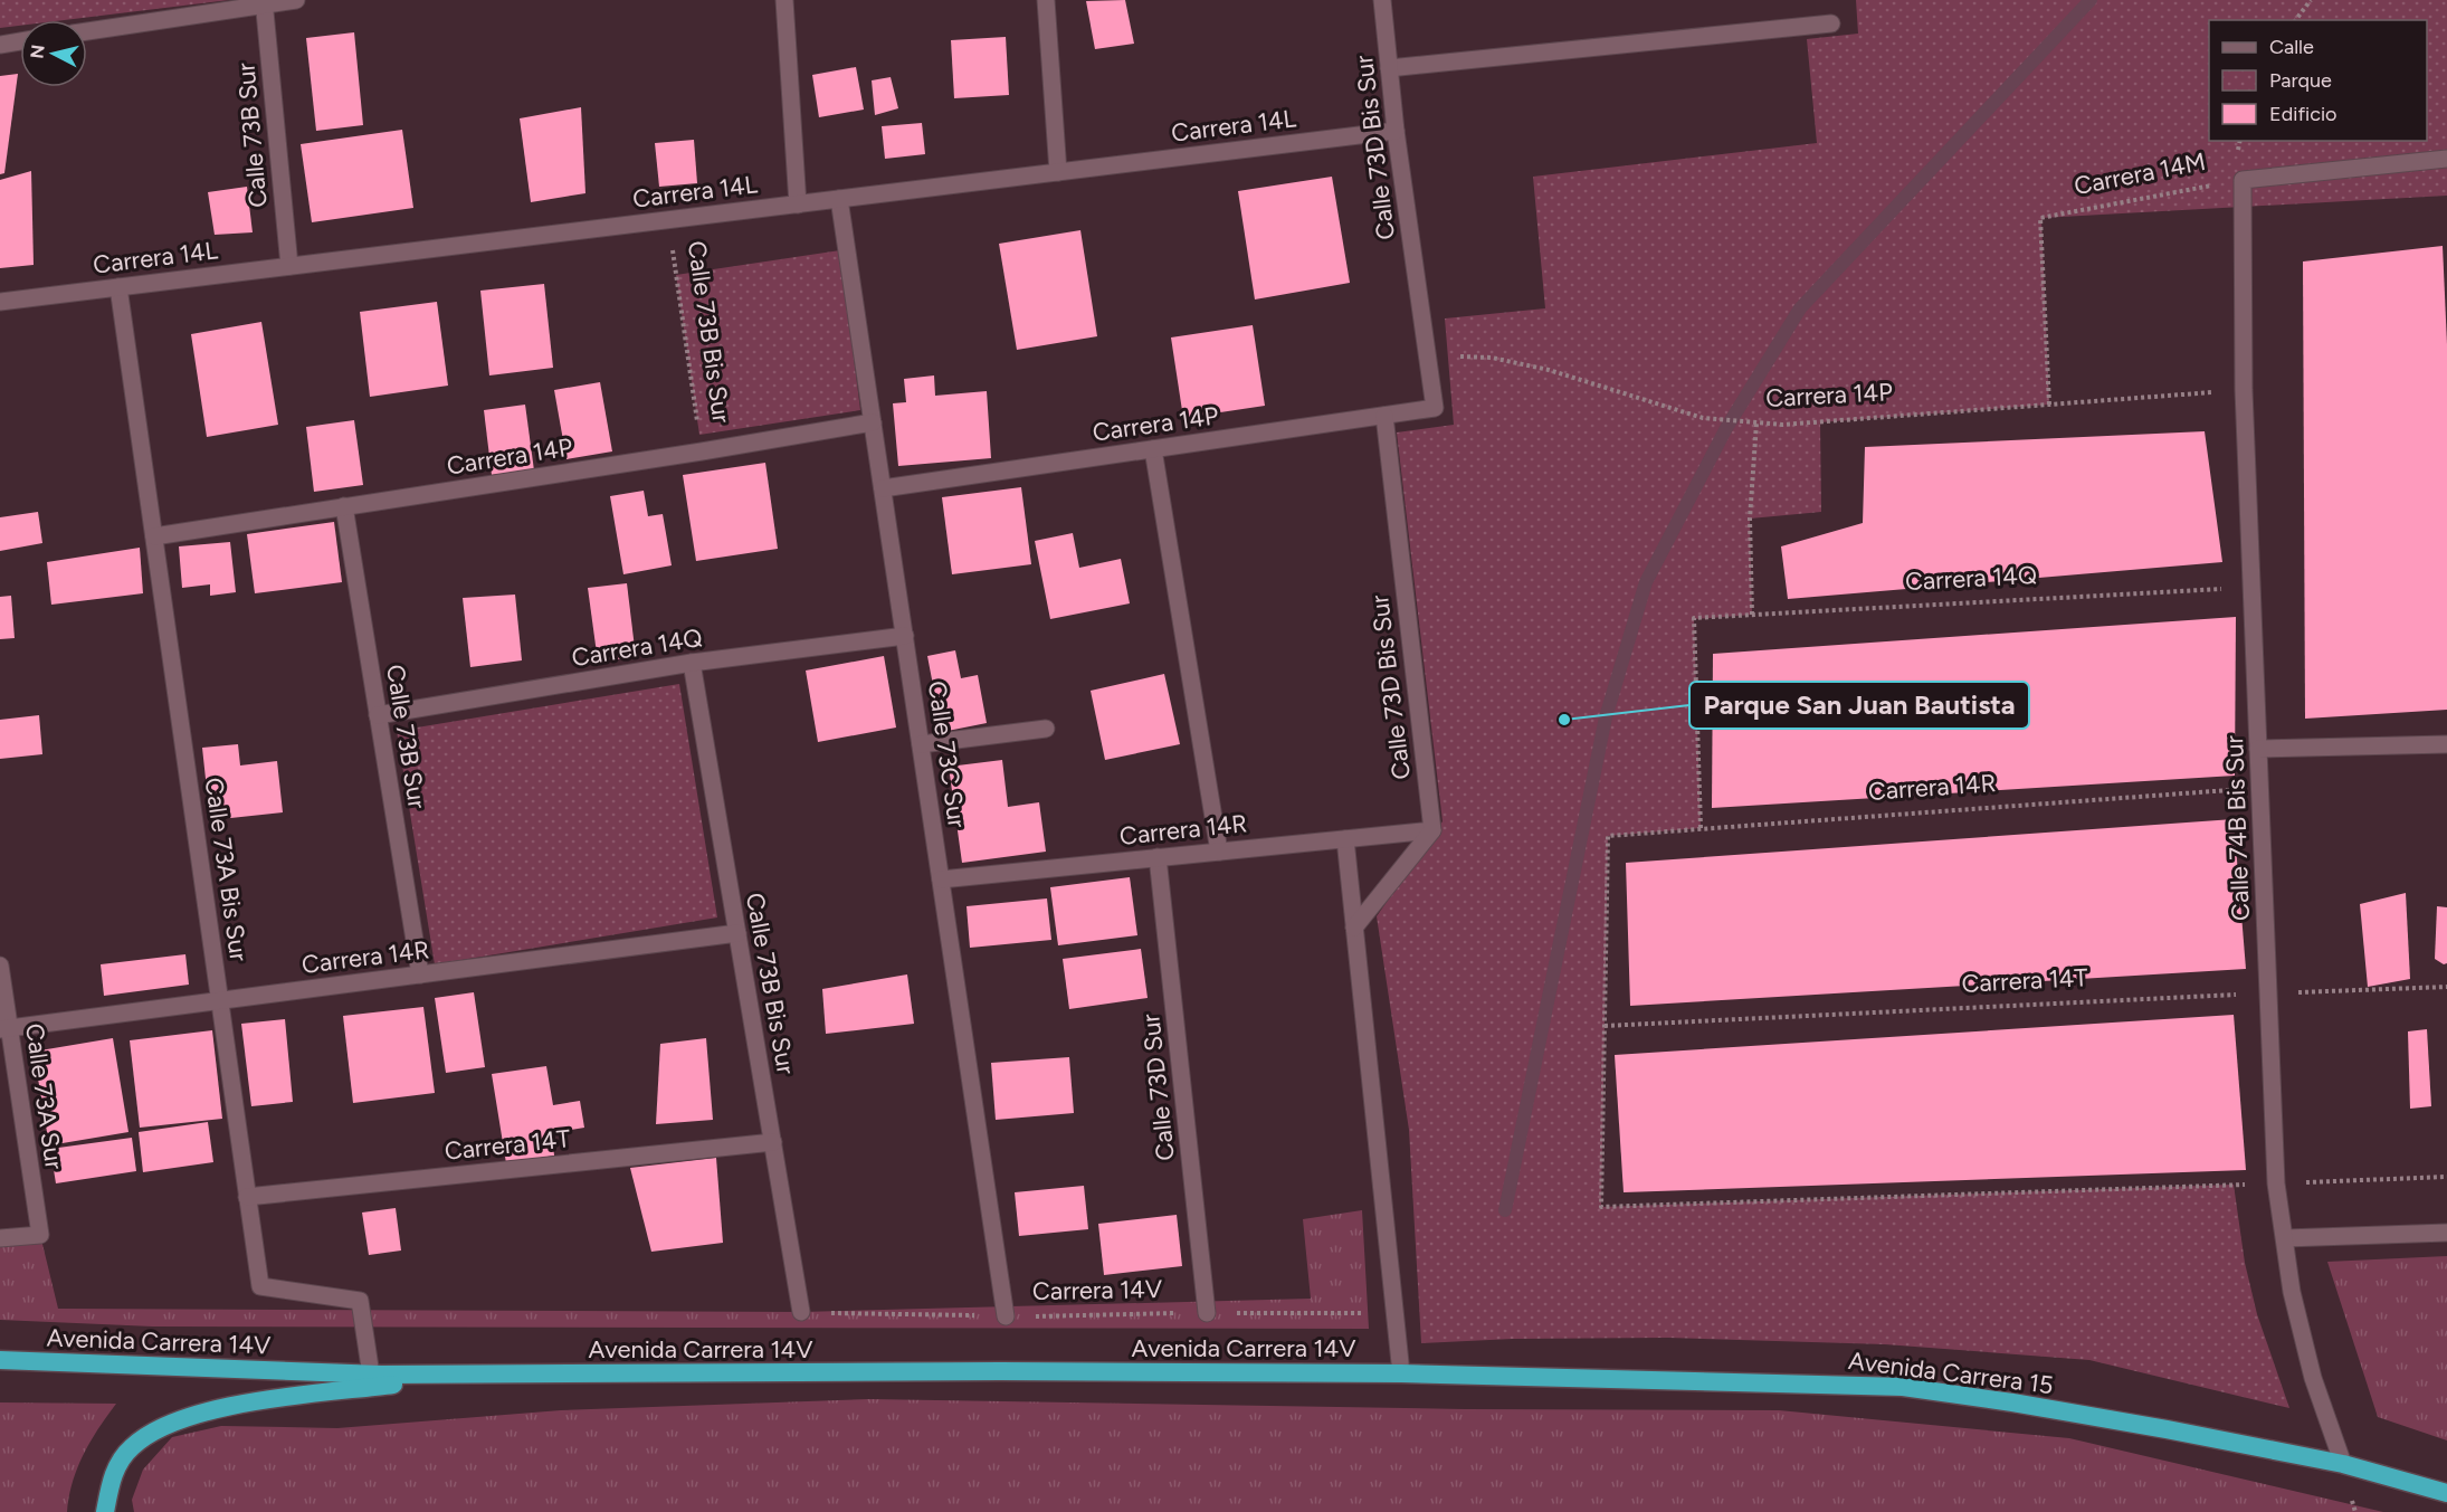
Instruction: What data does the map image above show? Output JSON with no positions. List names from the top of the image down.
{
  "streets": {
    "highway": ["Avenida Carrera 14V", "Avenida Carrera 15"],
    "street": [
      "Carrera 14L",
      "Calle 73B Sur",
      "Calle 73D Bis Sur",
      "Carrera 14M",
      "Calle 73B Bis Sur",
      "Carrera 14P",
      "Carrera 14Q",
      "Calle 73C Sur",
      "Carrera 14R",
      "Calle 74B Bis Sur",
      "Calle 73A Bis Sur",
      "Carrera 14T",
      "Calle 73D Sur",
      "Calle 73A Sur"
    ],
    "path": ["Carrera 14V"]
  },
  "crossings": [
    ["Carrera 14L", "Calle 73B Sur"],
    ["Carrera 14L", "Calle 73D Bis Sur"],
    ["Carrera 14L", "Calle 73B Bis Sur"],
    ["Carrera 14L", "Calle 73C Sur"],
    ["Carrera 14L", "Calle 73A Bis Sur"],
    ["Calle 73B Sur", "Carrera 14P"],
    ["Calle 73B Sur", "Carrera 14Q"],
    ["Calle 73B Sur", "Carrera 14R"],
    ["Calle 73D Bis Sur", "Carrera 14P"],
    ["Calle 73D Bis Sur", "Carrera 14R"],
    ["Carrera 14M", "Carrera 14P"],
    ["Carrera 14M", "Calle 74B Bis Sur"],
    ["Calle 73B Bis Sur", "Carrera 14P"],
    ["Calle 73B Bis Sur", "Carrera 14Q"],
    ["Calle 73B Bis Sur", "Carrera 14R"],
    ["Calle 73B Bis Sur", "Carrera 14T"],
    ["Calle 73B Bis Sur", "Carrera 14V"],
    ["Carrera 14P", "Calle 73C Sur"],
    ["Carrera 14P", "Calle 74B Bis Sur"],
    ["Carrera 14P", "Calle 73A Bis Sur"],
    ["Carrera 14Q", "Calle 73C Sur"],
    ["Carrera 14Q", "Carrera 14R"],
    ["Carrera 14Q", "Calle 74B Bis Sur"],
    ["Calle 73C Sur", "Carrera 14R"],
    ["Calle 73C Sur", "Carrera 14V"],
    ["Carrera 14R", "Calle 74B Bis Sur"],
    ["Carrera 14R", "Calle 73A Bis Sur"],
    ["Carrera 14R", "Carrera 14T"],
    ["Carrera 14R", "Calle 73D Sur"],
    ["Carrera 14R", "Calle 73A Sur"],
    ["Calle 74B Bis Sur", "Carrera 14T"],
    ["Calle 74B Bis Sur", "Avenida Carrera 15"],
    ["Calle 73A Bis Sur", "Carrera 14T"],
    ["Calle 73A Bis Sur", "Avenida Carrera 14V"],
    ["Calle 73D Sur", "Carrera 14V"],
    ["Avenida Carrera 14V", "Avenida Carrera 15"]
  ],
  "places": ["Parque San Juan Bautista"],
  "legend": ["Calle", "Parque", "Edificio"],
  "north": "left"
}
